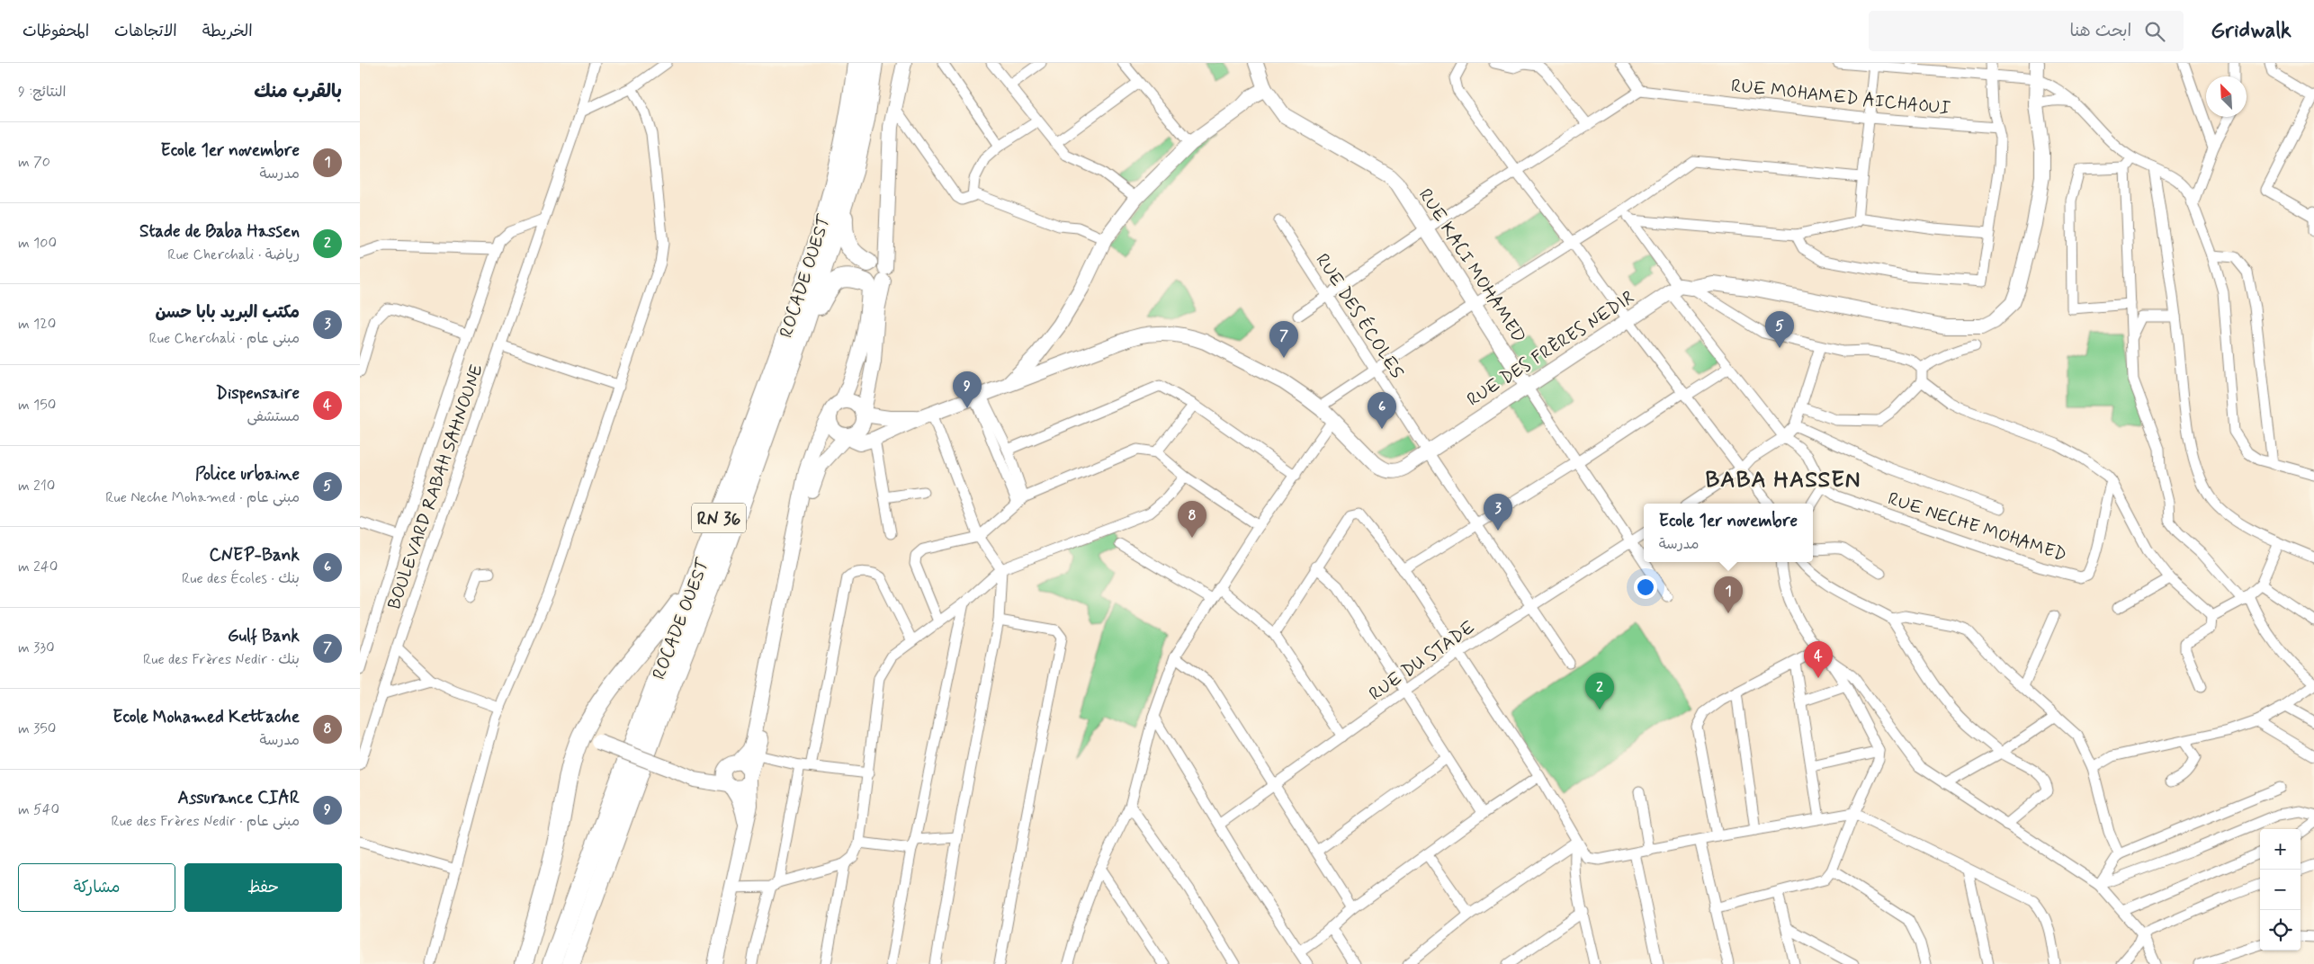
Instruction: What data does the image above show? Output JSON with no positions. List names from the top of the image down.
{
  "streets": {
    "highway": ["ROCADE OUEST", "RN 36"],
    "street": [
      "RUE MOHAMED AICHAOUI",
      "RUE KACI MOHAMED",
      "RUE DES ÉCOLES",
      "RUE DES FRÈRES NEDIR",
      "BOULEVARD RABAH SAHNOUNE",
      "RUE NECHE MOHAMED",
      "RUE DU STADE"
    ]
  },
  "crossings": [
    ["RUE KACI MOHAMED", "RUE DES FRÈRES NEDIR"],
    ["RUE KACI MOHAMED", "RUE DU STADE"],
    ["RUE DES ÉCOLES", "RUE DES FRÈRES NEDIR"],
    ["RUE DES ÉCOLES", "RUE DU STADE"]
  ],
  "districts": ["BABA HASSEN"],
  "north": "top left",
  "page": {
    "header": "Gridwalk",
    "search": "ابحث هنا",
    "nav": ["الخريطة", "الاتجاهات", "المحفوظات"],
    "heading": ["بالقرب منك", "النتائج: 9"],
    "list": [
      {
        "mark": "1",
        "name": "Ecole 1er novembre",
        "note": "مدرسة",
        "value": "70 m"
      },
      {
        "mark": "2",
        "name": "Stade de Baba Hassen",
        "note": "رياضة · Rue Cherchali",
        "value": "100 m"
      },
      {
        "mark": "3",
        "name": "مكتب البريد بابا حسن",
        "note": "مبنى عام · Rue Cherchali",
        "value": "120 m"
      },
      {
        "mark": "4",
        "name": "Dispensaire",
        "note": "مستشفى",
        "value": "150 m"
      },
      {
        "mark": "5",
        "name": "Police urbaine",
        "note": "مبنى عام · Rue Neche Mohamed",
        "value": "210 m"
      },
      {
        "mark": "6",
        "name": "CNEP-Bank",
        "note": "بنك · Rue des Écoles",
        "value": "240 m"
      },
      {
        "mark": "7",
        "name": "Gulf Bank",
        "note": "بنك · Rue des Frères Nedir",
        "value": "330 m"
      },
      {
        "mark": "8",
        "name": "Ecole Mohamed Kettache",
        "note": "مدرسة",
        "value": "350 m"
      },
      {
        "mark": "9",
        "name": "Assurance CIAR",
        "note": "مبنى عام · Rue des Frères Nedir",
        "value": "540 m"
      }
    ],
    "pins": [
      "5",
      "7",
      "9",
      "6",
      "3",
      "8",
      "1",
      "4",
      "2"
    ],
    "popup": ["Ecole 1er novembre", "مدرسة"],
    "map_buttons": ["+", "−"],
    "buttons": ["حفظ", "مشاركة"]
  }
}
